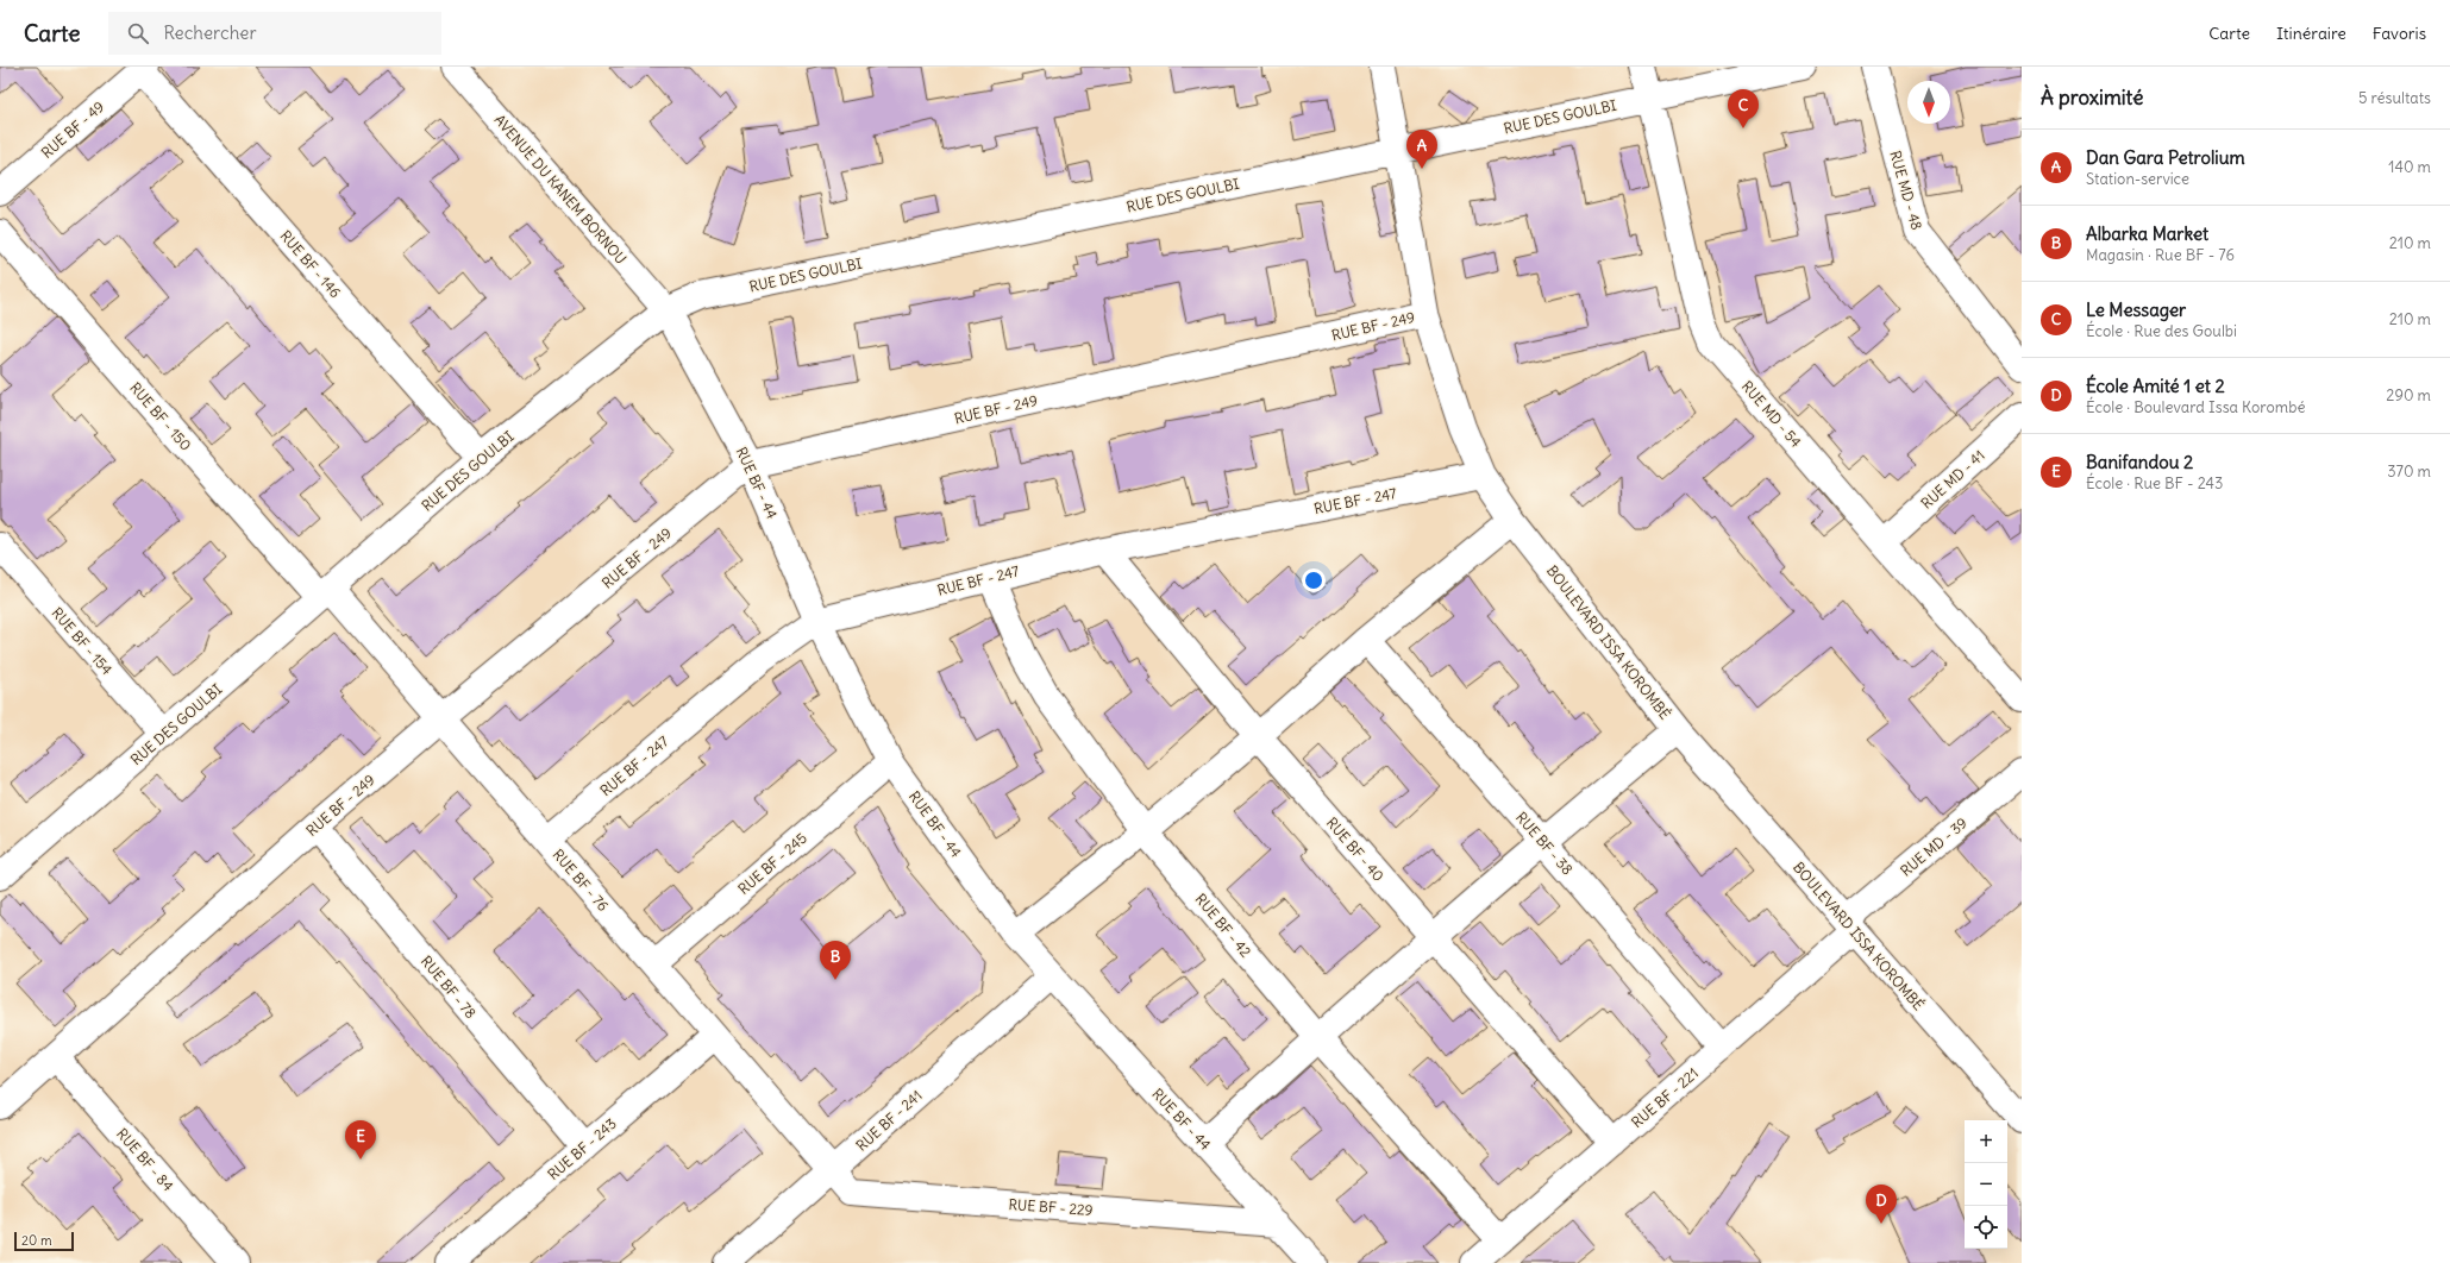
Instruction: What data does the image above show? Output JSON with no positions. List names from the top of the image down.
{
  "streets": {
    "street": [
      "RUE DES GOULBI",
      "RUE BF - 49",
      "AVENUE DU KANEM BORNOU",
      "RUE MD - 48",
      "RUE BF - 146",
      "RUE BF - 249",
      "RUE MD - 54",
      "RUE BF - 150",
      "RUE MD - 41",
      "RUE BF - 44",
      "RUE BF - 247",
      "RUE BF - 154",
      "BOULEVARD ISSA KOROMBÉ",
      "RUE BF - 38",
      "RUE MD - 39",
      "RUE BF - 40",
      "RUE BF - 245",
      "RUE BF - 76",
      "RUE BF - 42",
      "RUE BF - 78",
      "RUE BF - 221",
      "RUE BF - 241",
      "RUE BF - 243",
      "RUE BF - 84",
      "RUE BF - 229"
    ]
  },
  "crossings": [
    ["RUE DES GOULBI", "AVENUE DU KANEM BORNOU"],
    ["RUE DES GOULBI", "RUE BF - 146"],
    ["RUE DES GOULBI", "RUE MD - 54"],
    ["RUE DES GOULBI", "RUE BF - 150"],
    ["RUE DES GOULBI", "RUE BF - 44"],
    ["RUE DES GOULBI", "RUE BF - 154"],
    ["RUE DES GOULBI", "BOULEVARD ISSA KOROMBÉ"],
    ["RUE DES GOULBI", "RUE BF - 76"],
    ["RUE BF - 49", "RUE BF - 146"],
    ["AVENUE DU KANEM BORNOU", "RUE BF - 44"],
    ["RUE BF - 249", "RUE BF - 44"],
    ["RUE BF - 249", "BOULEVARD ISSA KOROMBÉ"],
    ["RUE BF - 249", "RUE BF - 76"],
    ["RUE BF - 249", "RUE BF - 78"],
    ["RUE BF - 249", "RUE BF - 84"],
    ["RUE MD - 54", "RUE MD - 41"],
    ["RUE BF - 150", "RUE BF - 76"],
    ["RUE BF - 44", "RUE BF - 247"],
    ["RUE BF - 44", "RUE BF - 245"],
    ["RUE BF - 44", "RUE BF - 241"],
    ["RUE BF - 44", "RUE BF - 229"],
    ["RUE BF - 247", "BOULEVARD ISSA KOROMBÉ"],
    ["RUE BF - 247", "RUE BF - 40"],
    ["RUE BF - 247", "RUE BF - 76"],
    ["RUE BF - 247", "RUE BF - 42"],
    ["BOULEVARD ISSA KOROMBÉ", "RUE MD - 39"],
    ["BOULEVARD ISSA KOROMBÉ", "RUE BF - 221"],
    ["RUE BF - 38", "RUE BF - 221"],
    ["RUE MD - 39", "RUE BF - 221"],
    ["RUE BF - 40", "RUE BF - 221"],
    ["RUE BF - 245", "RUE BF - 76"],
    ["RUE BF - 76", "RUE BF - 241"],
    ["RUE BF - 76", "RUE BF - 243"],
    ["RUE BF - 76", "RUE BF - 229"],
    ["RUE BF - 42", "RUE BF - 221"],
    ["RUE BF - 78", "RUE BF - 243"],
    ["RUE BF - 241", "RUE BF - 229"]
  ],
  "scale_bar": "20 m",
  "north": "bottom",
  "page": {
    "header": "Carte",
    "search": "Rechercher",
    "nav": ["Carte", "Itinéraire", "Favoris"],
    "heading": ["À proximité", "5 résultats"],
    "pins": [
      "C",
      "A",
      "B",
      "E",
      "D"
    ],
    "list": [
      {
        "mark": "A",
        "name": "Dan Gara Petrolium",
        "note": "Station-service",
        "value": "140 m"
      },
      {
        "mark": "B",
        "name": "Albarka Market",
        "note": "Magasin · Rue BF - 76",
        "value": "210 m"
      },
      {
        "mark": "C",
        "name": "Le Messager",
        "note": "École · Rue des Goulbi",
        "value": "210 m"
      },
      {
        "mark": "D",
        "name": "École Amité 1 et 2",
        "note": "École · Boulevard Issa Korombé",
        "value": "290 m"
      },
      {
        "mark": "E",
        "name": "Banifandou 2",
        "note": "École · Rue BF - 243",
        "value": "370 m"
      }
    ],
    "map_buttons": ["+", "−"],
    "scale": "20 m"
  }
}
